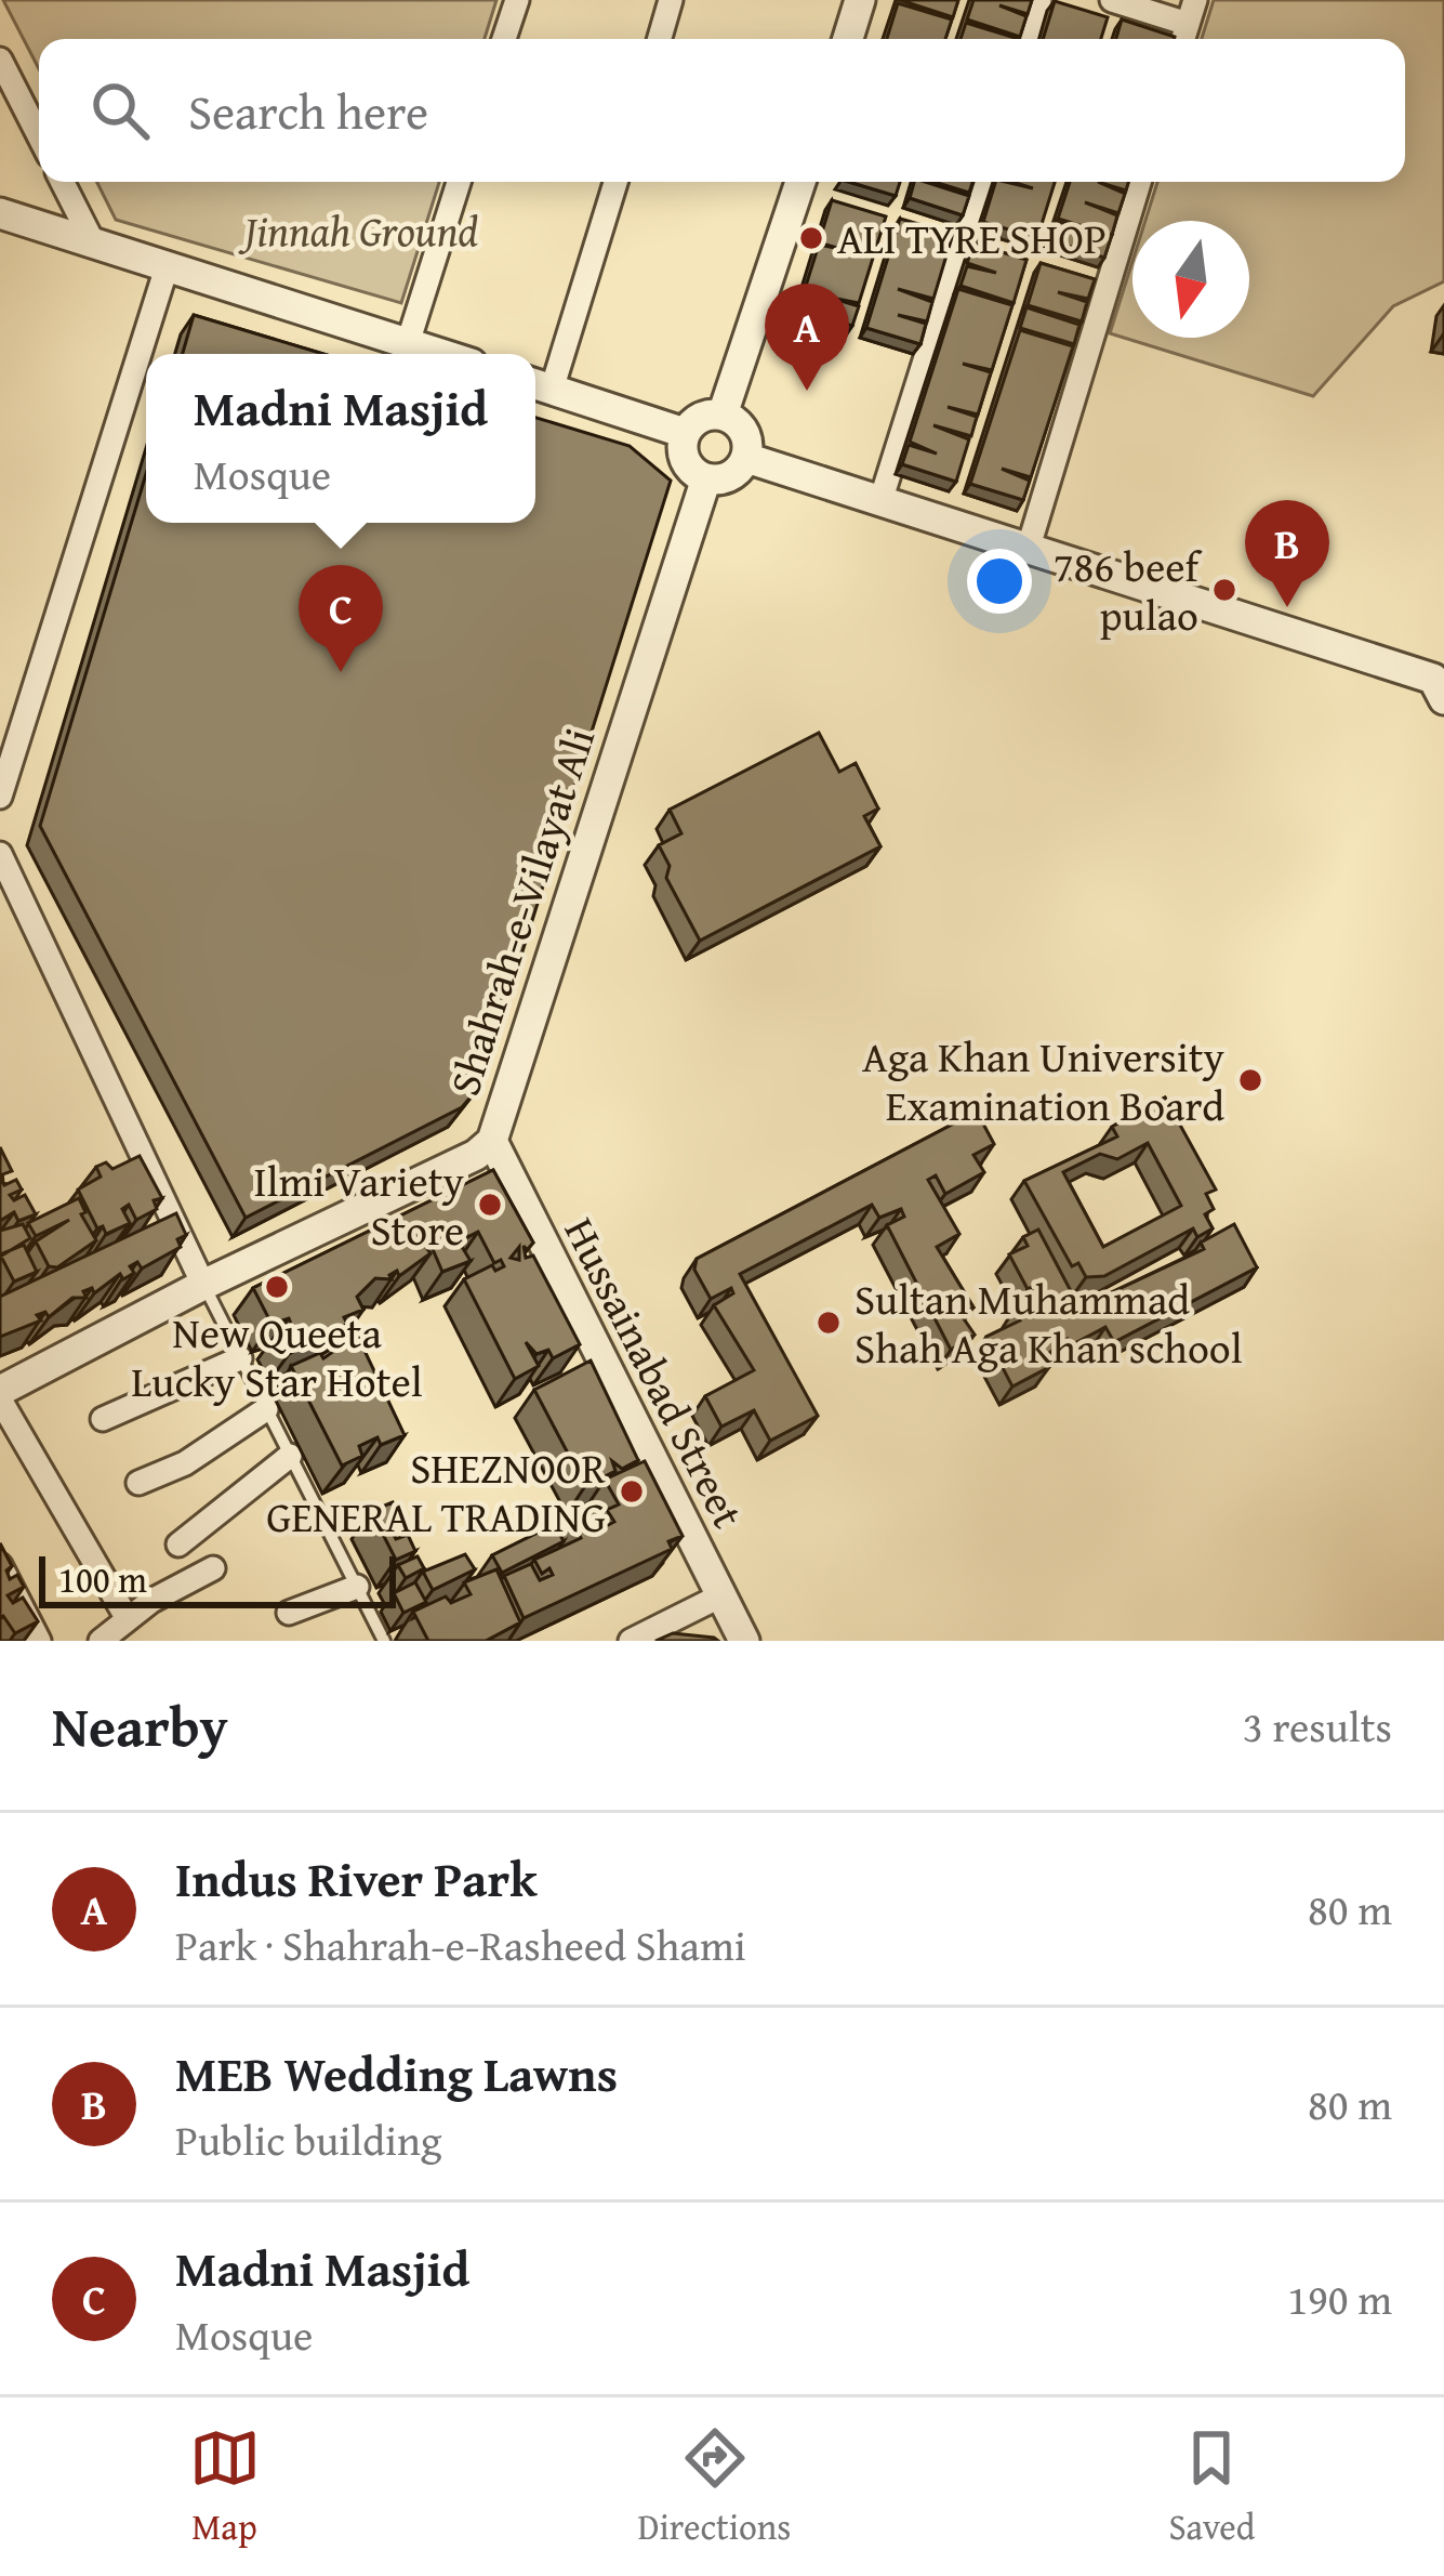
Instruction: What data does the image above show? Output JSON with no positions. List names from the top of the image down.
{
  "streets": {
    "street": ["Shahrah-e-Vilayat Ali", "Hussainabad Street"]
  },
  "crossings": [
    ["Shahrah-e-Vilayat Ali", "Hussainabad Street"]
  ],
  "parks": ["Jinnah Ground"],
  "places": [
    "ALI TYRE SHOP",
    "786 beef pulao",
    "Aga Khan University Examination Board",
    "Ilmi Variety Store",
    "New Queeta Lucky Star Hotel",
    "Sultan Muhammad Shah Aga Khan school",
    "SHEZNOOR GENERAL TRADING"
  ],
  "scale_bar": "100 m",
  "north": "bottom",
  "page": {
    "search": "Search here",
    "pins": ["A", "B", "C"],
    "popup": ["Madni Masjid", "Mosque"],
    "scale": "100 m",
    "heading": ["Nearby", "3 results"],
    "list": [
      {
        "mark": "A",
        "name": "Indus River Park",
        "note": "Park · Shahrah-e-Rasheed Shami",
        "value": "80 m"
      },
      {
        "mark": "B",
        "name": "MEB Wedding Lawns",
        "note": "Public building",
        "value": "80 m"
      },
      {
        "mark": "C",
        "name": "Madni Masjid",
        "note": "Mosque",
        "value": "190 m"
      }
    ],
    "nav": ["Map", "Directions", "Saved"]
  }
}
